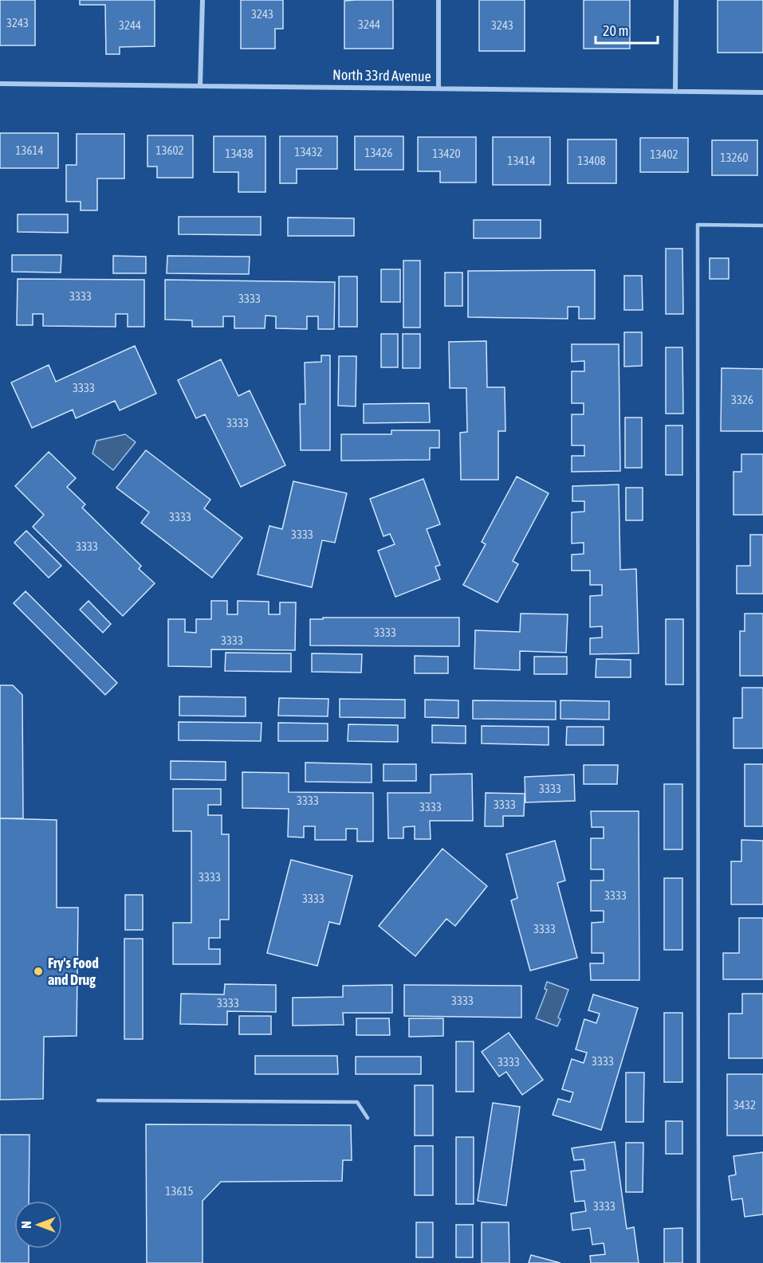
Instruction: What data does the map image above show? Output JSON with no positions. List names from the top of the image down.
{
  "streets": {
    "street": ["North 33rd Avenue"]
  },
  "places": ["Fry's Food and Drug"],
  "house_numbers": [
    "3243",
    "3243",
    "3244",
    "3244",
    "3243",
    "13614",
    "13602",
    "13432",
    "13426",
    "13438",
    "13420",
    "13402",
    "13260",
    "13414",
    "13408",
    "3333",
    "3333",
    "3333",
    "3326",
    "3333",
    "3333",
    "3333",
    "3333",
    "3333",
    "3333",
    "3333",
    "3333",
    "3333",
    "3333",
    "3333",
    "3333",
    "3333",
    "3333",
    "3333",
    "3333",
    "3333",
    "3333",
    "3432",
    "13615",
    "3333"
  ],
  "scale_bar": "20 m",
  "north": "left"
}
